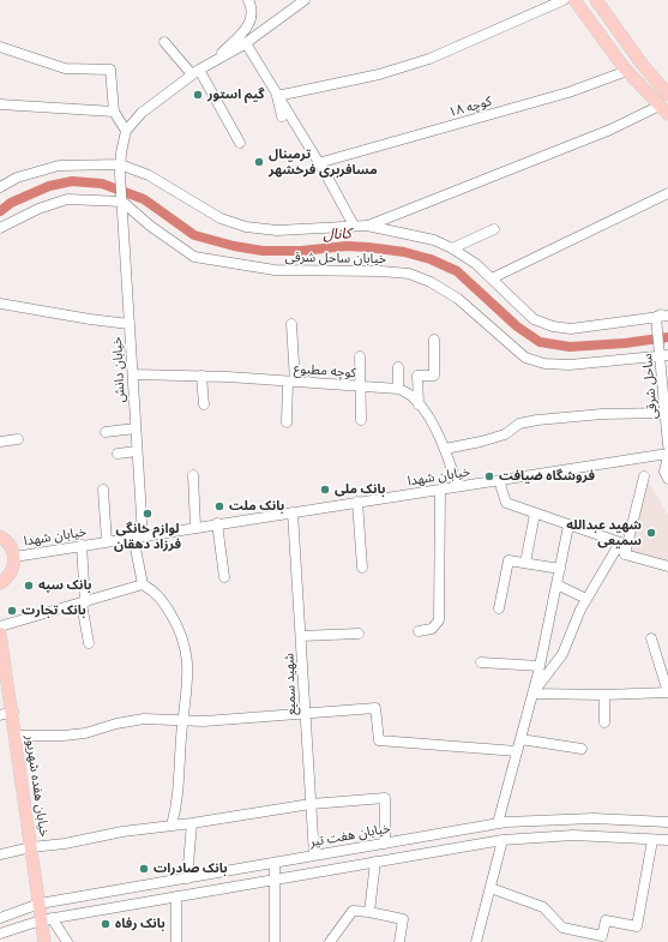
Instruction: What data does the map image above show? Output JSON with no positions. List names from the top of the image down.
{
  "streets": {
    "main road": ["خیابان هفده شهریور"],
    "street": [
      "کوچه ۱۸",
      "خیابان ساحل شرقی",
      "خیابان دانش",
      "کوچه مطبوع",
      "ساحل شرقی",
      "خیابان شهدا",
      "شهید سمیع",
      "خیابان هفت تیر"
    ]
  },
  "crossings": [
    ["خیابان ساحل شرقی", "خیابان دانش"],
    ["خیابان ساحل شرقی", "ساحل شرقی"],
    ["خیابان دانش", "کوچه مطبوع"],
    ["خیابان دانش", "خیابان شهدا"],
    ["خیابان شهدا", "شهید سمیع"],
    ["شهید سمیع", "خیابان هفت تیر"],
    ["خیابان هفده شهریور", "خیابان هفت تیر"]
  ],
  "water": ["کانال"],
  "places": [
    "گیم استور",
    "ترمینال مسافربری فرخشهر",
    "فروشگاه ضیافت",
    "بانک ملی",
    "بانک ملت",
    "لوازم خانگی فرزاد دهقان",
    "شهید عبدالله سمیعی",
    "بانک سپه",
    "بانک تجارت",
    "بانک صادرات",
    "بانک رفاه"
  ]
}
